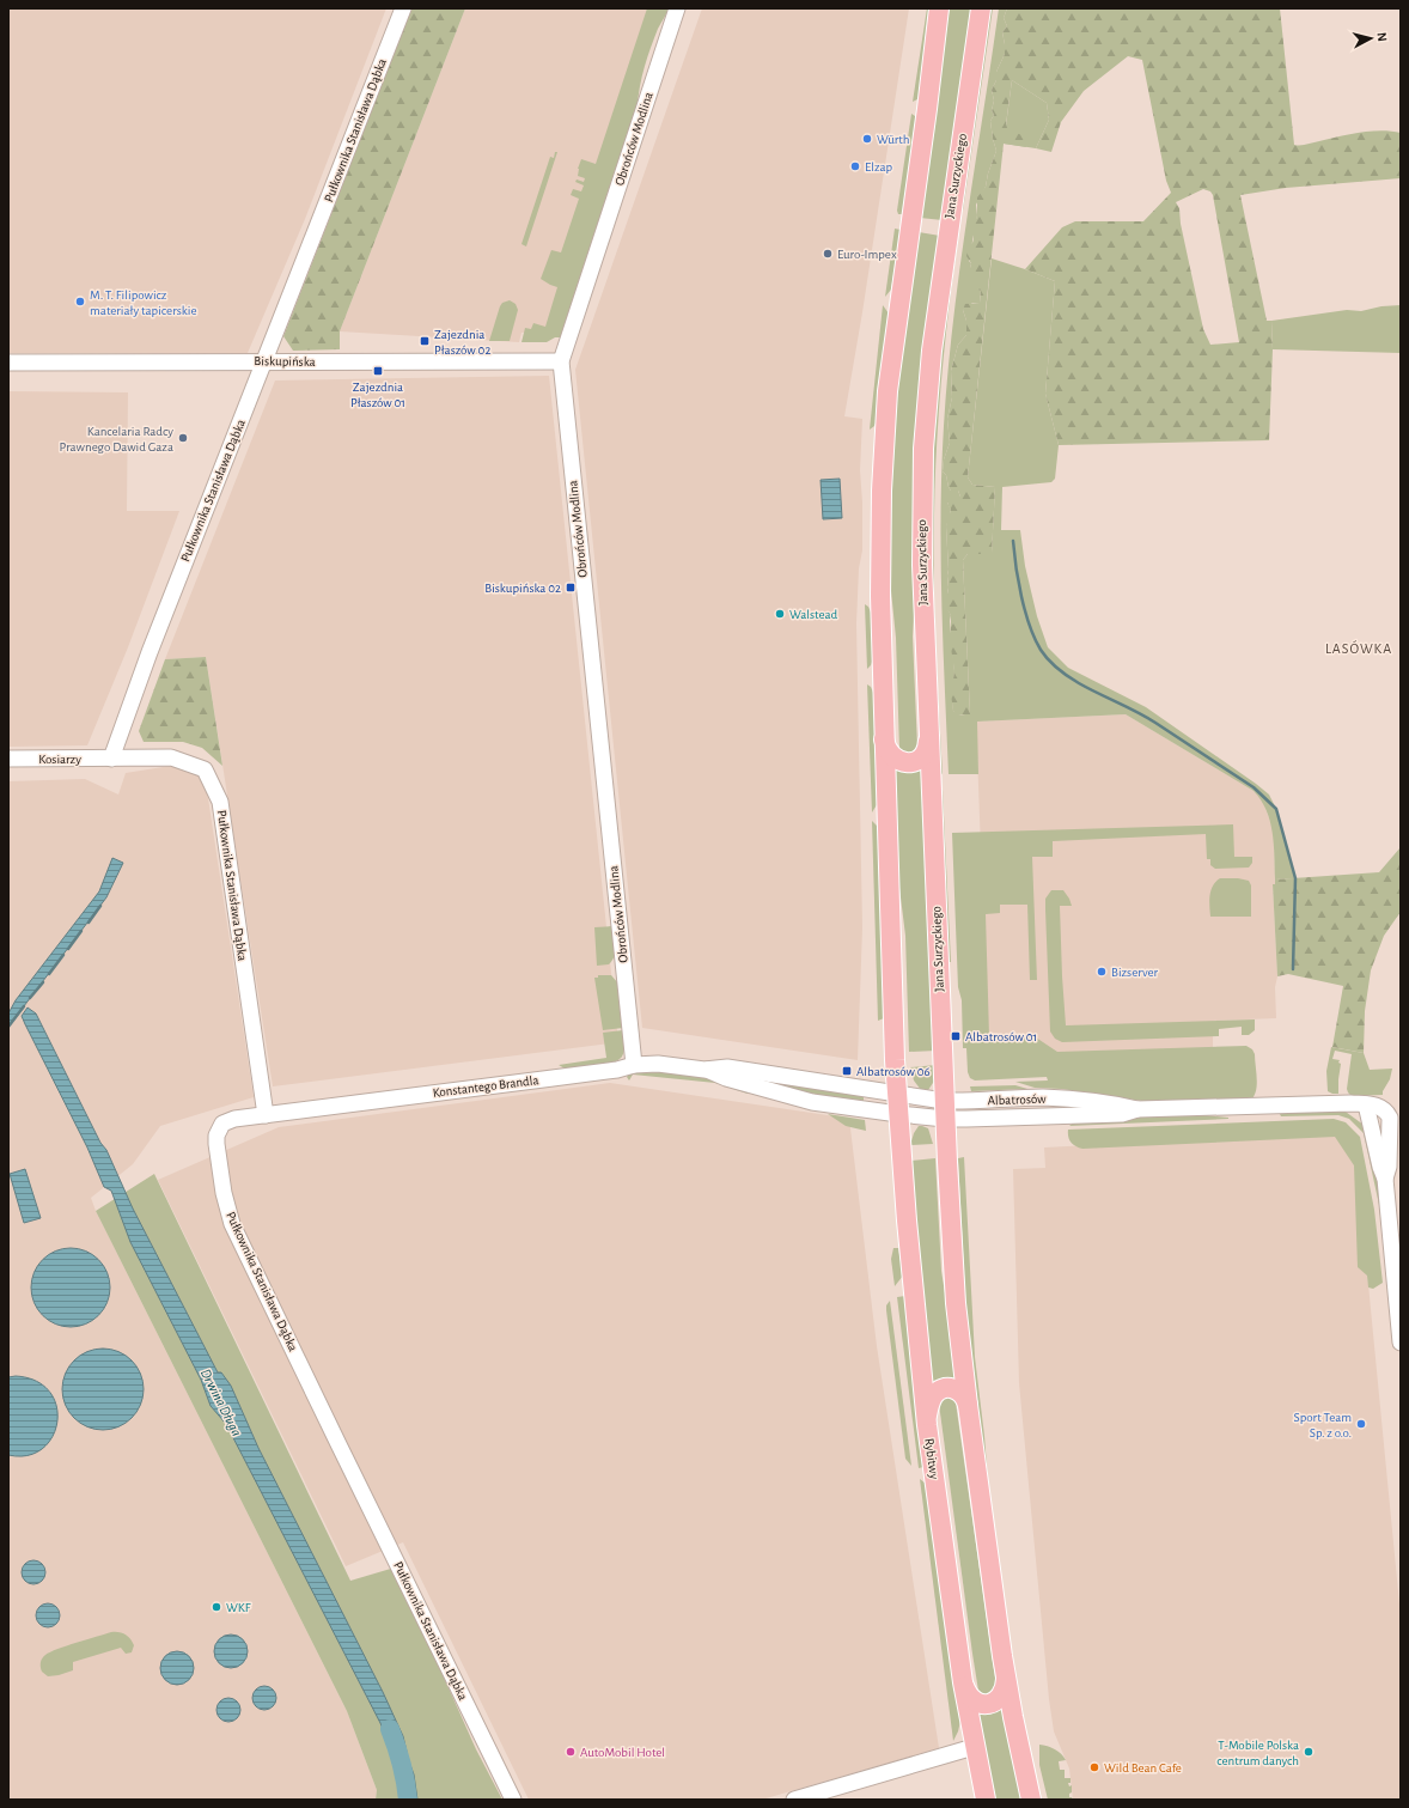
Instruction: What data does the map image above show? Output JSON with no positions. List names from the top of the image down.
{
  "streets": {
    "main road": ["Jana Surzyckiego", "Rybitwy"],
    "street": [
      "Pułkownika Stanisława Dąbka",
      "Obrońców Modlina",
      "Biskupińska",
      "Kosiarzy",
      "Konstantego Brandla",
      "Albatrosów"
    ]
  },
  "crossings": [
    ["Pułkownika Stanisława Dąbka", "Biskupińska"],
    ["Pułkownika Stanisława Dąbka", "Kosiarzy"],
    ["Pułkownika Stanisława Dąbka", "Konstantego Brandla"],
    ["Obrońców Modlina", "Biskupińska"],
    ["Obrońców Modlina", "Konstantego Brandla"],
    ["Jana Surzyckiego", "Albatrosów"],
    ["Konstantego Brandla", "Albatrosów"],
    ["Konstantego Brandla", "Rybitwy"],
    ["Albatrosów", "Rybitwy"]
  ],
  "districts": ["LASÓWKA"],
  "water": ["Drwina Długa"],
  "places": {
    "other": [
      "Würth",
      "Elzap",
      "Euro-Impex",
      "M. T. Filipowicz materiały tapicerskie",
      "Kancelaria Radcy Prawnego Dawid Gaza",
      "Walstead",
      "Bizserver",
      "Sport Team Sp. z o.o.",
      "WKF",
      "AutoMobil Hotel",
      "T‑Mobile Polska centrum danych",
      "Wild Bean Cafe"
    ],
    "transit": [
      "Zajezdnia Płaszów 02",
      "Zajezdnia Płaszów 01",
      "Biskupińska 02",
      "Albatrosów 01",
      "Albatrosów 06"
    ]
  },
  "north": "right"
}
